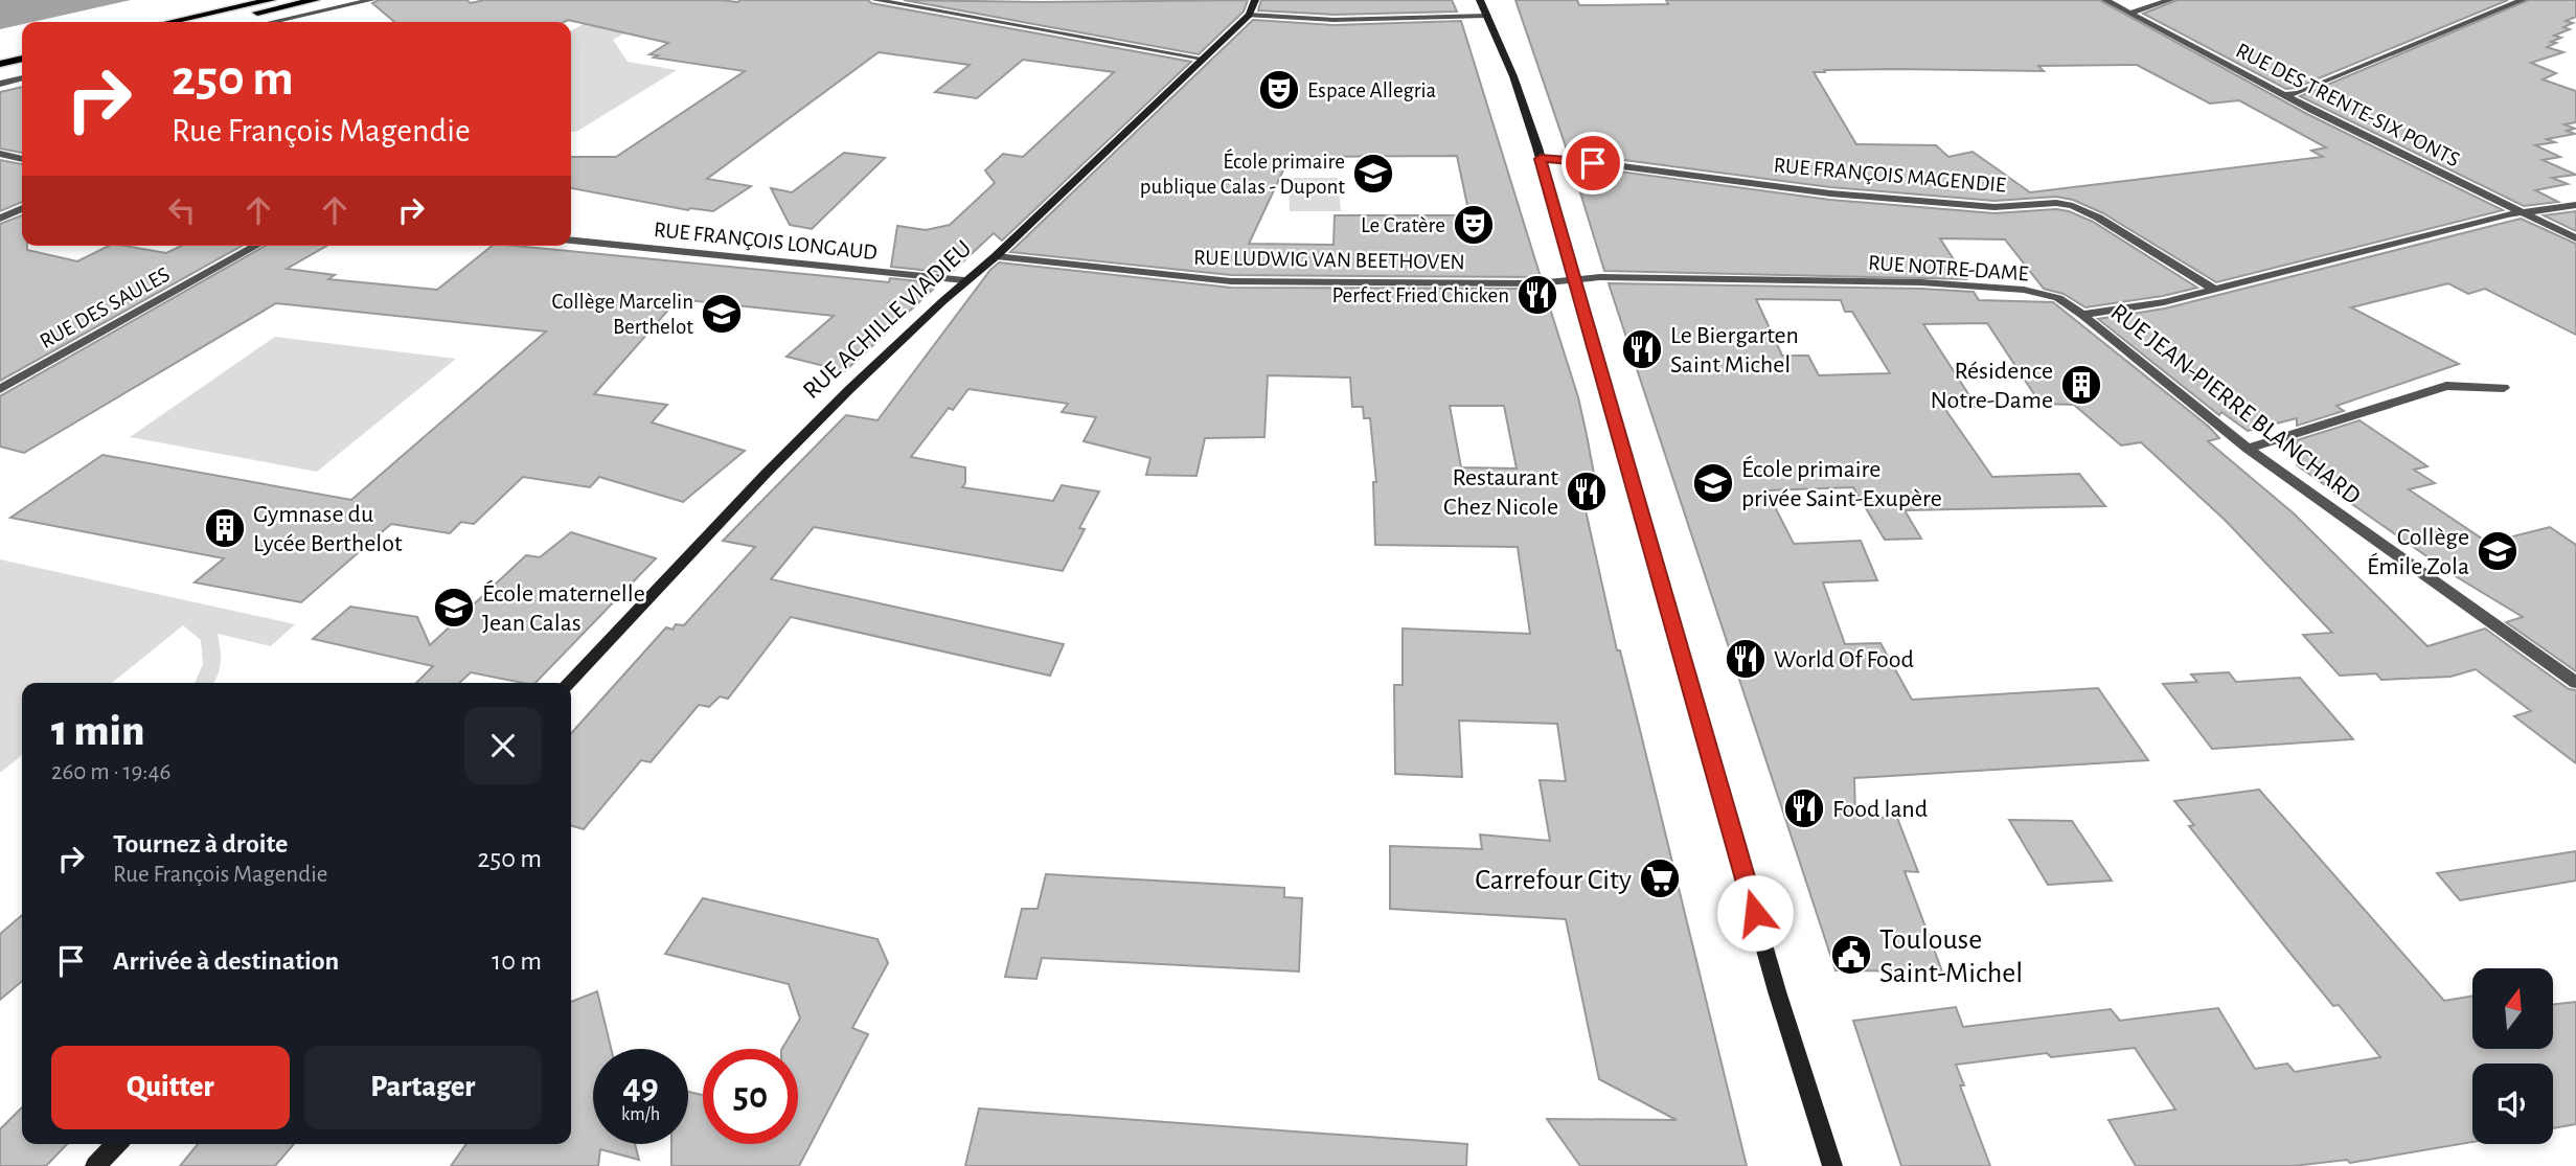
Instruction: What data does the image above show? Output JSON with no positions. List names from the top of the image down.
{
  "streets": {
    "main road": ["RUE ACHILLE VIADIEU"],
    "street": [
      "RUE DES TRENTE-SIX PONTS",
      "RUE FRANÇOIS MAGENDIE",
      "RUE FRANÇOIS LONGAUD",
      "RUE LUDWIG VAN BEETHOVEN",
      "RUE NOTRE-DAME",
      "RUE DES SAULES",
      "RUE JEAN-PIERRE BLANCHARD"
    ]
  },
  "crossings": [
    ["RUE FRANÇOIS LONGAUD", "RUE ACHILLE VIADIEU"],
    ["RUE LUDWIG VAN BEETHOVEN", "RUE NOTRE-DAME"],
    ["RUE LUDWIG VAN BEETHOVEN", "RUE ACHILLE VIADIEU"],
    ["RUE NOTRE-DAME", "RUE JEAN-PIERRE BLANCHARD"]
  ],
  "places": {
    "theatre": ["Espace Allegria", "Le Cratère"],
    "school or university": [
      "École primaire publique Calas - Dupont",
      "Collège Marcelin Berthelot",
      "École primaire privée Saint-Exupère",
      "Collège Émile Zola",
      "École maternelle Jean Calas"
    ],
    "restaurant": [
      "Perfect Fried Chicken",
      "Le Biergarten Saint Michel",
      "Restaurant Chez Nicole",
      "World Of Food",
      "Food land"
    ],
    "building": ["Résidence Notre-Dame", "Gymnase du Lycée Berthelot"],
    "supermarket": ["Carrefour City"],
    "public building": ["Toulouse Saint-Michel"]
  },
  "north": "top",
  "page": {
    "turn": ["250 m", "Rue François Magendie"],
    "heading": ["1 min", "260 m · 19:46"],
    "list": [
      {
        "name": "Tournez à droite",
        "note": "Rue François Magendie",
        "value": "250 m"
      },
      {
        "name": "Arrivée à destination",
        "value": "10 m"
      }
    ],
    "buttons": ["Quitter", "Partager"],
    "speed": "49 km/h",
    "limit": "50"
  }
}
